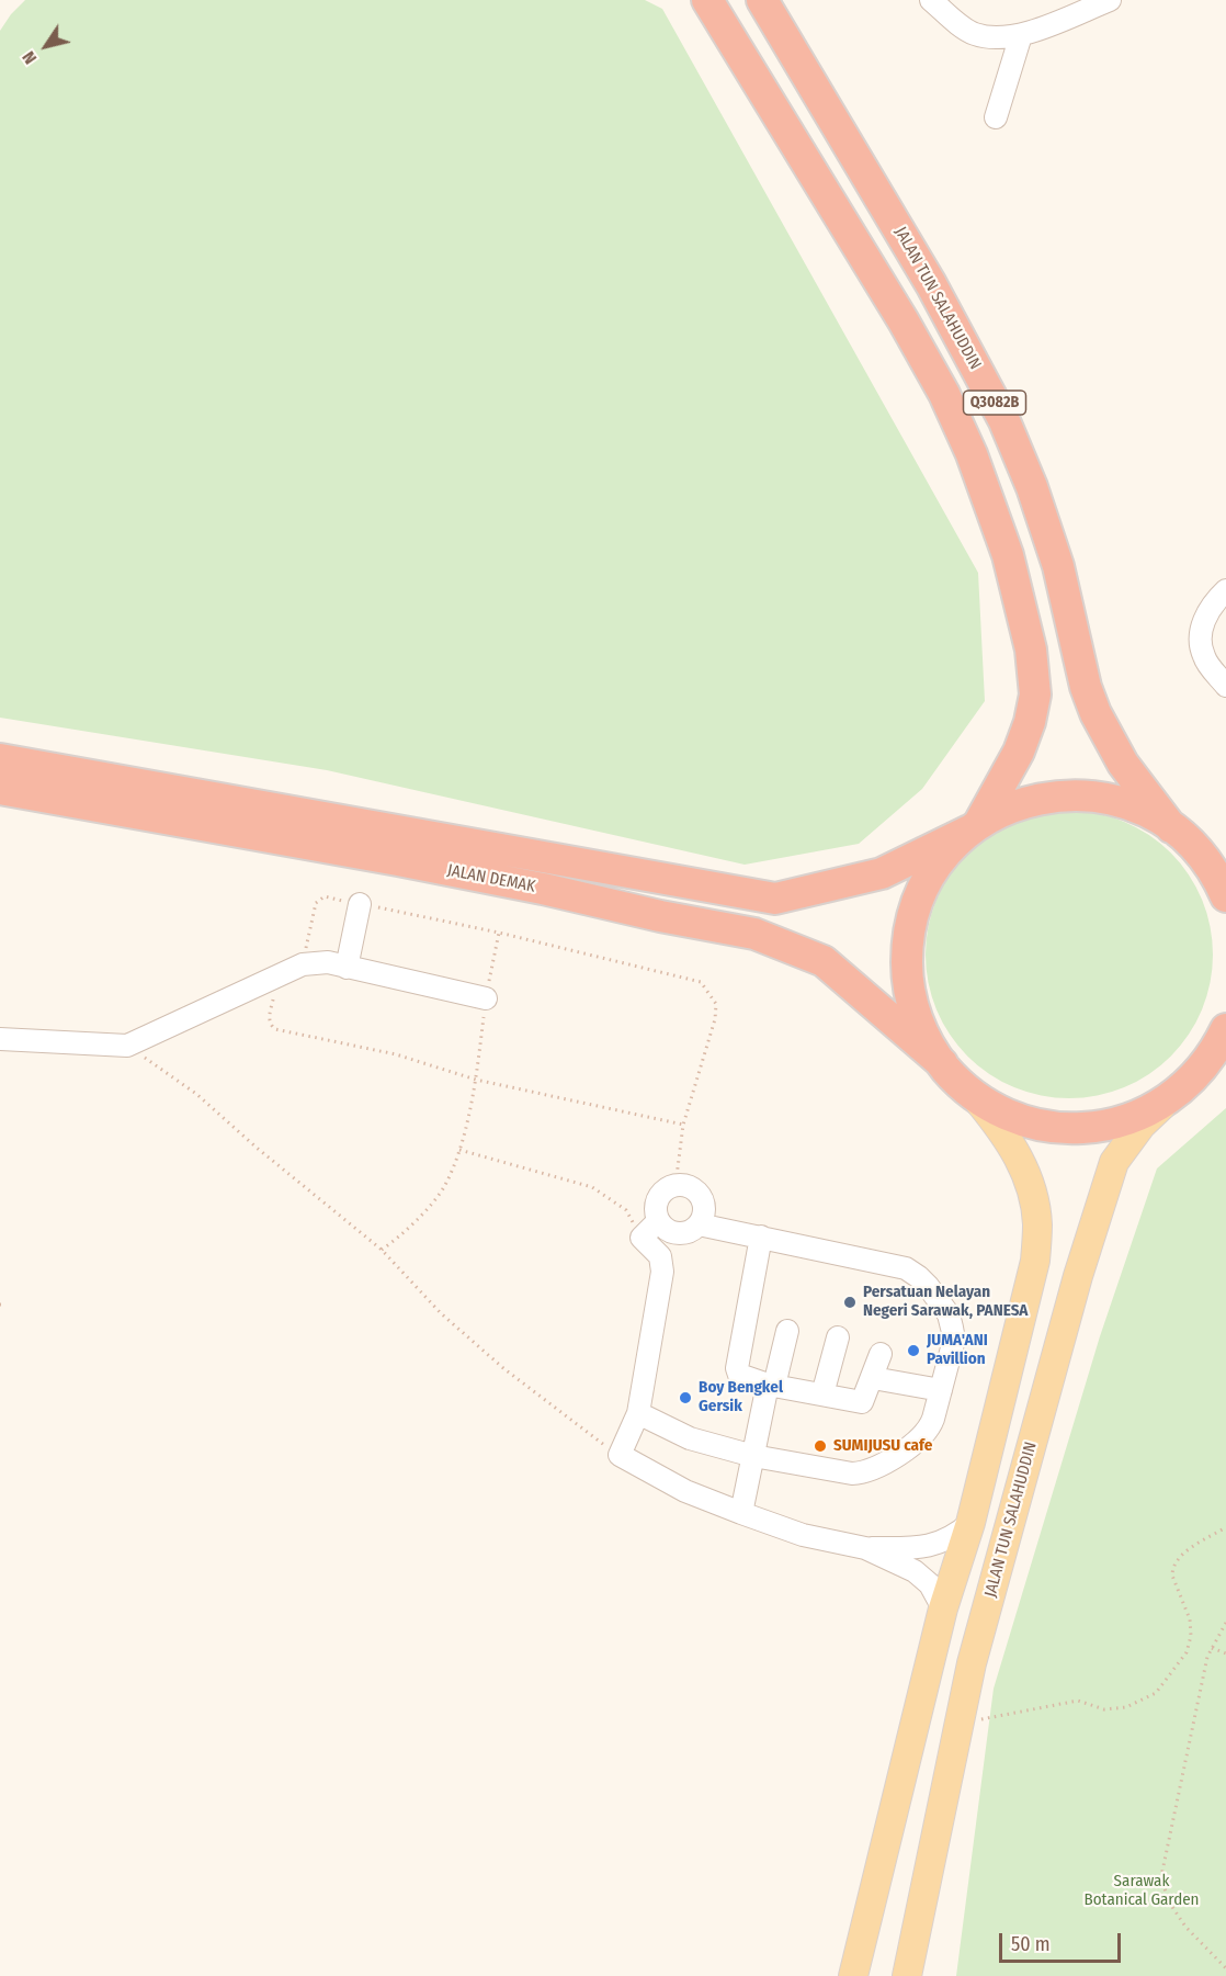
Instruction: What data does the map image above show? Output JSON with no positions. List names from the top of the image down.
{
  "streets": {
    "highway": ["JALAN TUN SALAHUDDIN", "Q3082B", "JALAN DEMAK"]
  },
  "crossings": [
    ["JALAN TUN SALAHUDDIN", "JALAN DEMAK"]
  ],
  "parks": ["Sarawak Botanical Garden"],
  "places": [
    "Persatuan Nelayan Negeri Sarawak, PANESA",
    "JUMA'ANI Pavillion",
    "Boy Bengkel Gersik",
    "SUMIJUSU cafe"
  ],
  "scale_bar": "50 m",
  "north": "bottom left"
}
